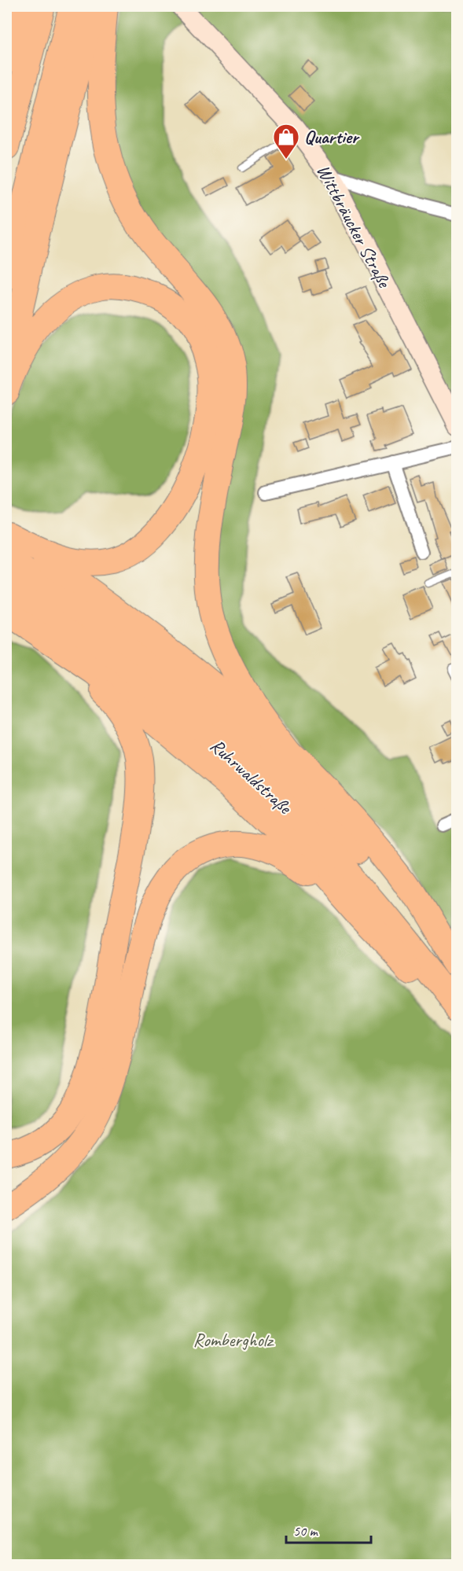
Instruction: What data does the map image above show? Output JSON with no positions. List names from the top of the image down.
{
  "streets": {
    "highway": ["Ruhrwaldstraße"],
    "main road": ["Wittbräucker Straße"]
  },
  "parks": ["Rombergholz"],
  "places": {
    "shop": ["Quartier"]
  },
  "scale_bar": "50 m"
}
